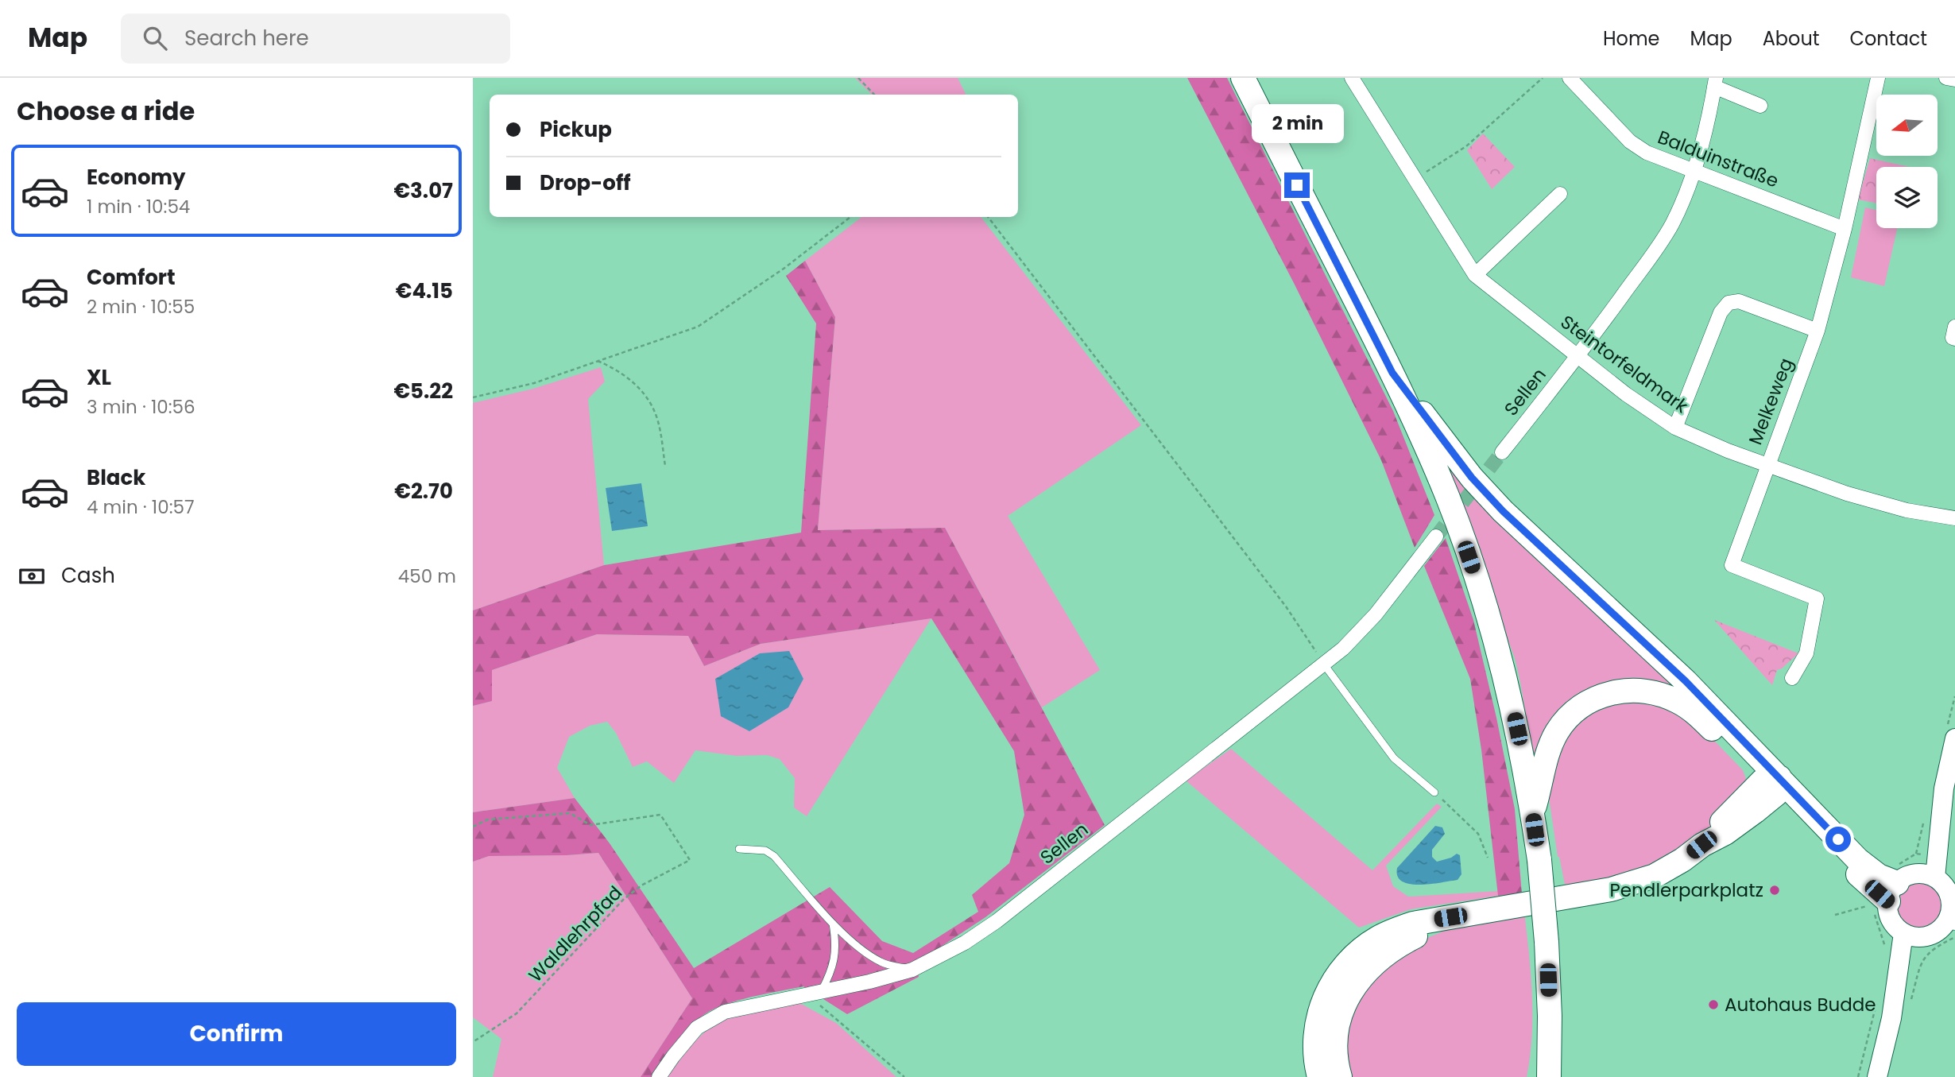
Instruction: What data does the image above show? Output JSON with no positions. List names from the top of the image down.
{
  "streets": {
    "street": [
      "Balduinstraße",
      "Steintorfeldmark",
      "Sellen",
      "Melkeweg"
    ],
    "path": ["Waldlehrpfad"]
  },
  "crossings": [
    ["Balduinstraße", "Sellen"],
    ["Balduinstraße", "Melkeweg"],
    ["Steintorfeldmark", "Sellen"],
    ["Steintorfeldmark", "Melkeweg"]
  ],
  "places": ["Pendlerparkplatz", "Autohaus Budde"],
  "north": "left",
  "page": {
    "header": "Map",
    "search": "Search here",
    "nav": [
      "Home",
      "Map",
      "About",
      "Contact"
    ],
    "heading": "Choose a ride",
    "banner": ["Pickup", "Drop-off"],
    "bubble": "2 min",
    "list": [
      {
        "name": "Economy",
        "note": "1 min · 10:54",
        "value": "€3.07"
      },
      {
        "name": "Comfort",
        "note": "2 min · 10:55",
        "value": "€4.15"
      },
      {
        "name": "XL",
        "note": "3 min · 10:56",
        "value": "€5.22"
      },
      {
        "name": "Black",
        "note": "4 min · 10:57",
        "value": "€2.70"
      }
    ],
    "pay": ["Cash", "450 m"],
    "buttons": "Confirm"
  }
}
